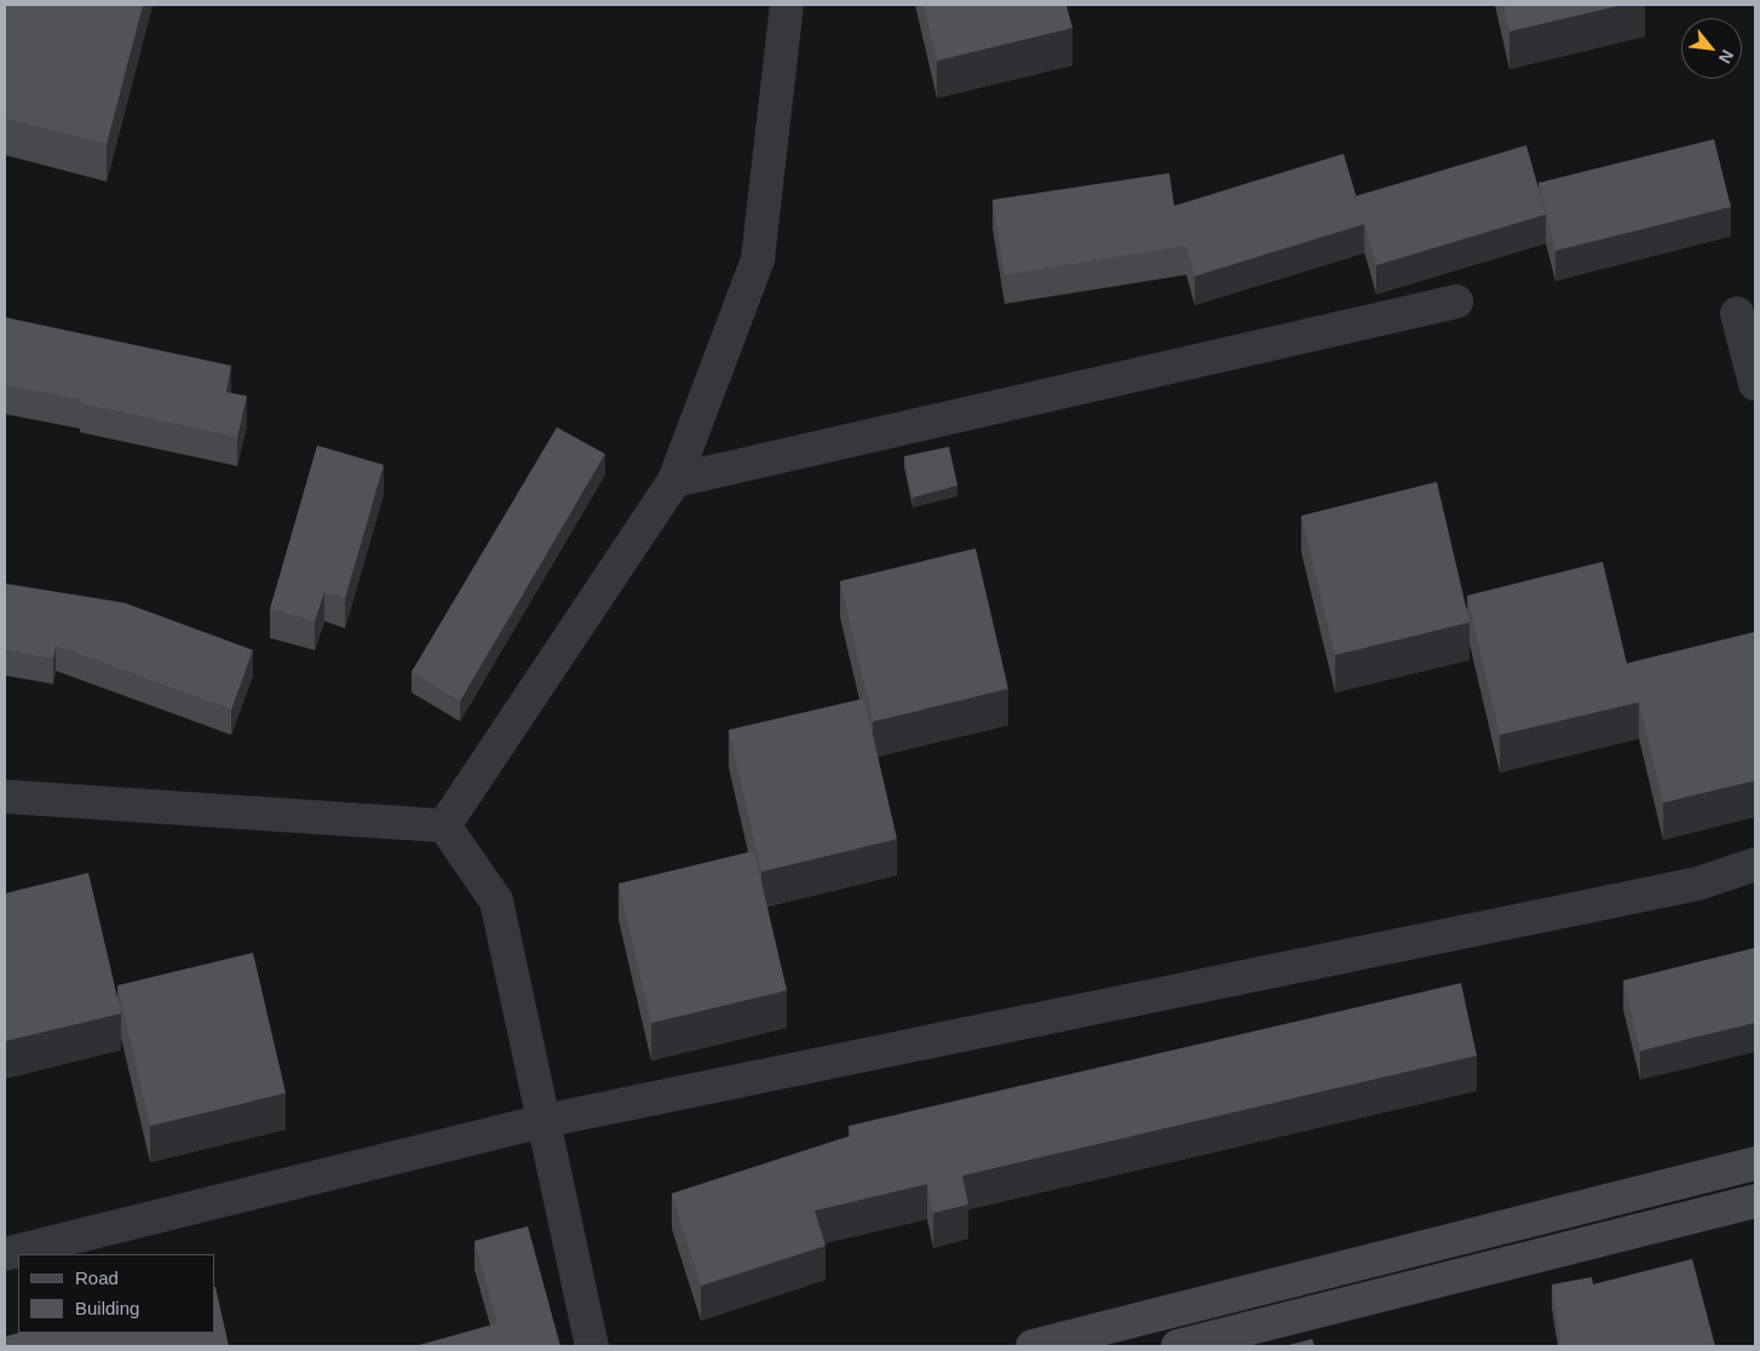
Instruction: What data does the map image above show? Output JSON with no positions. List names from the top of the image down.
{
  "legend": ["Road", "Building"],
  "north": "bottom right"
}
